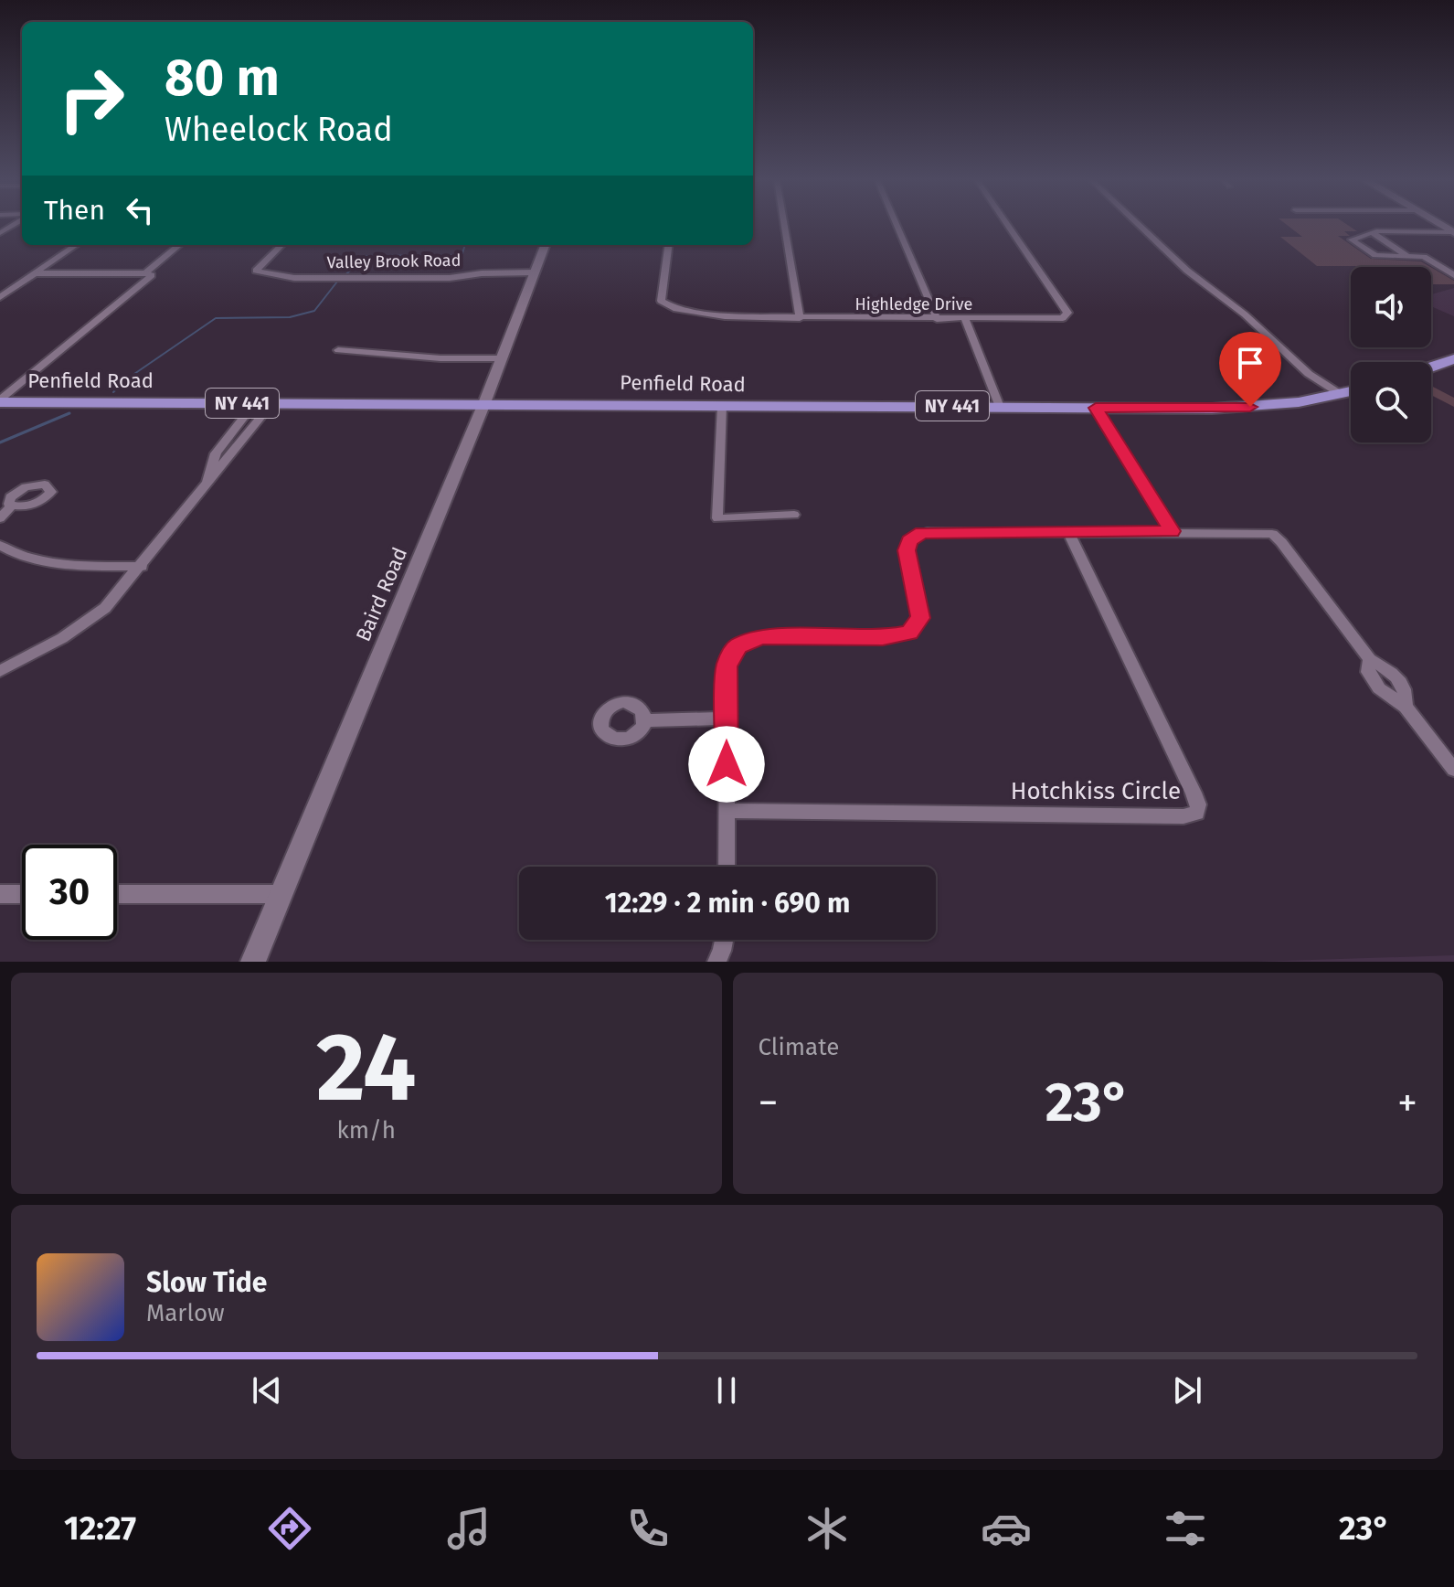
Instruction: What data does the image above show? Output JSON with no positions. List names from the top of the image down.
{
  "streets": {
    "main road": ["Penfield Road", "NY 441"],
    "street": [
      "Valley Brook Road",
      "Highledge Drive",
      "Baird Road",
      "Hotchkiss Circle"
    ]
  },
  "crossings": [
    ["Valley Brook Road", "Baird Road"],
    ["Penfield Road", "Baird Road"]
  ],
  "page": {
    "turn": ["80 m", "Wheelock Road"],
    "then": "Then",
    "limit": "30",
    "trip": "12:29 · 2 min · 690 m",
    "tile": [
      ["24", "km/h"],
      "Climate"
    ],
    "heat": ["−", "23°", "+"],
    "song": ["Slow Tide", "Marlow"],
    "tabs": ["12:27", "23°"]
  }
}
